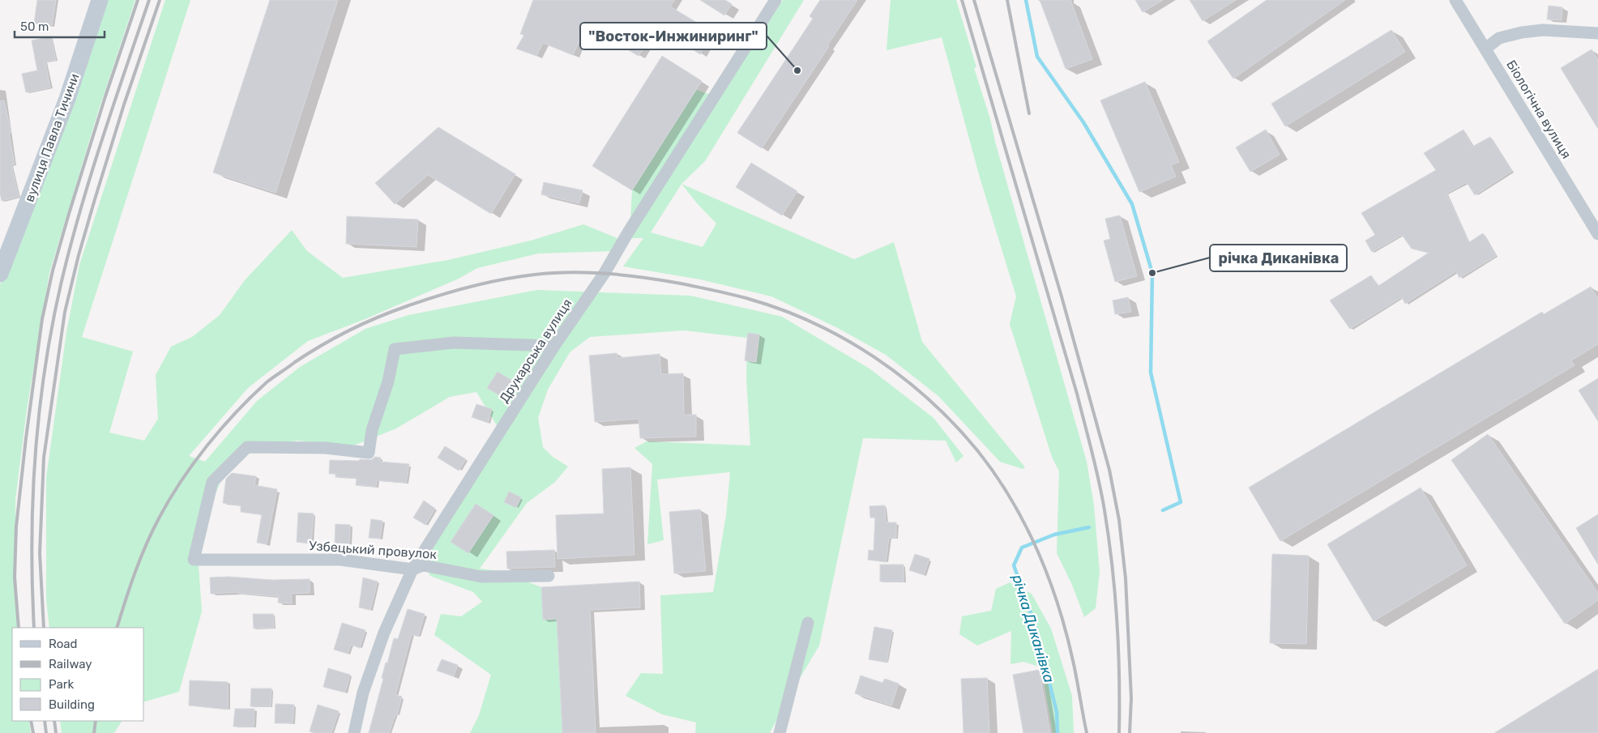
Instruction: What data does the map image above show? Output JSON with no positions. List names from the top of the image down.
{
  "streets": {
    "main road": ["вулиця Павла Тичини"],
    "street": ["Біологічна вулиця", "Друкарська вулиця", "Узбецький провулок"]
  },
  "crossings": [
    ["Друкарська вулиця", "Узбецький провулок"]
  ],
  "water": ["річка Диканівка"],
  "places": ["\"Восток-Инжиниринг\"", "річка Диканівка"],
  "legend": [
    "Road",
    "Railway",
    "Park",
    "Building"
  ],
  "scale_bar": "50 m"
}
